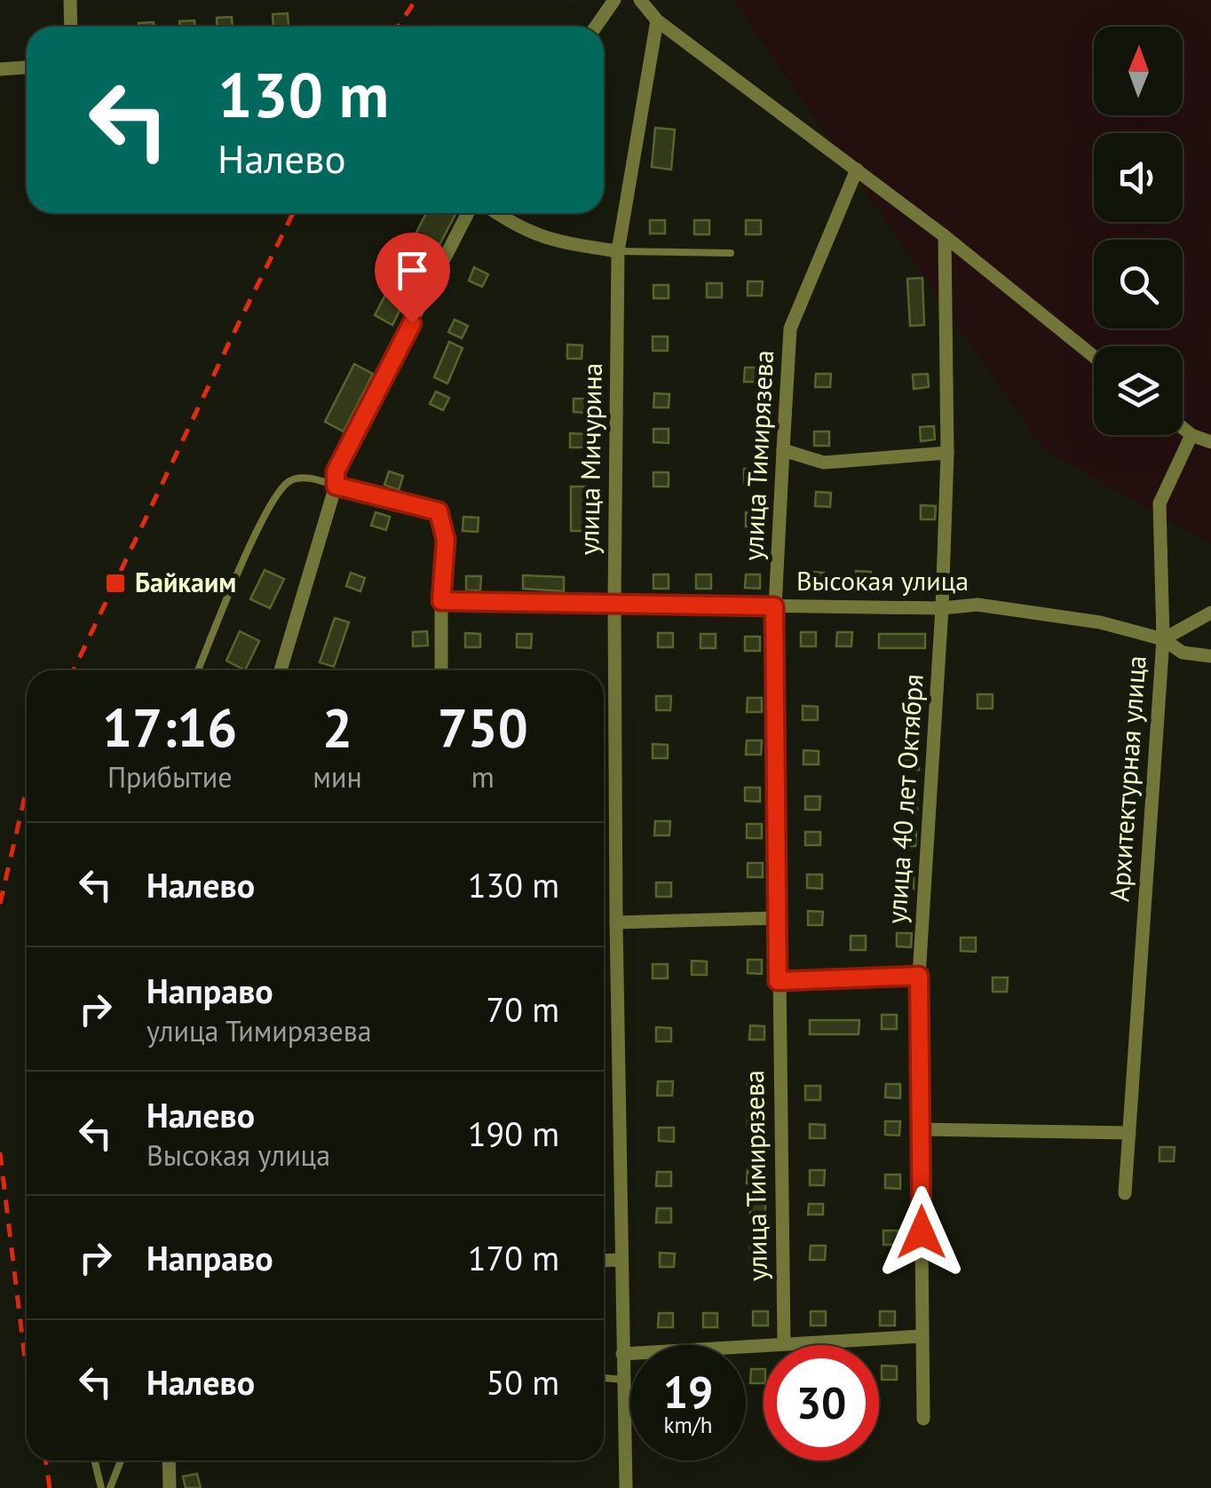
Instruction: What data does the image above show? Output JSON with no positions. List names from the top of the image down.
{
  "streets": {
    "street": [
      "улица Тимирязева",
      "улица Мичурина",
      "Высокая улица",
      "Архитектурная улица",
      "улица 40 лет Октября"
    ]
  },
  "crossings": [
    ["улица Тимирязева", "Высокая улица"],
    ["улица Мичурина", "Высокая улица"],
    ["Высокая улица", "Архитектурная улица"],
    ["Высокая улица", "улица 40 лет Октября"]
  ],
  "places": {
    "transit": ["Байкаим"]
  },
  "north": "top",
  "page": {
    "turn": ["130 m", "Налево"],
    "eta": [
      "17:16",
      "Прибытие",
      "2",
      "мин",
      "750",
      "m"
    ],
    "list": [
      {
        "name": "Налево",
        "value": "130 m"
      },
      {
        "name": "Направо",
        "note": "улица Тимирязева",
        "value": "70 m"
      },
      {
        "name": "Налево",
        "note": "Высокая улица",
        "value": "190 m"
      },
      {
        "name": "Направо",
        "value": "170 m"
      },
      {
        "name": "Налево",
        "value": "50 m"
      }
    ],
    "speed": "19 km/h",
    "limit": "30"
  }
}
